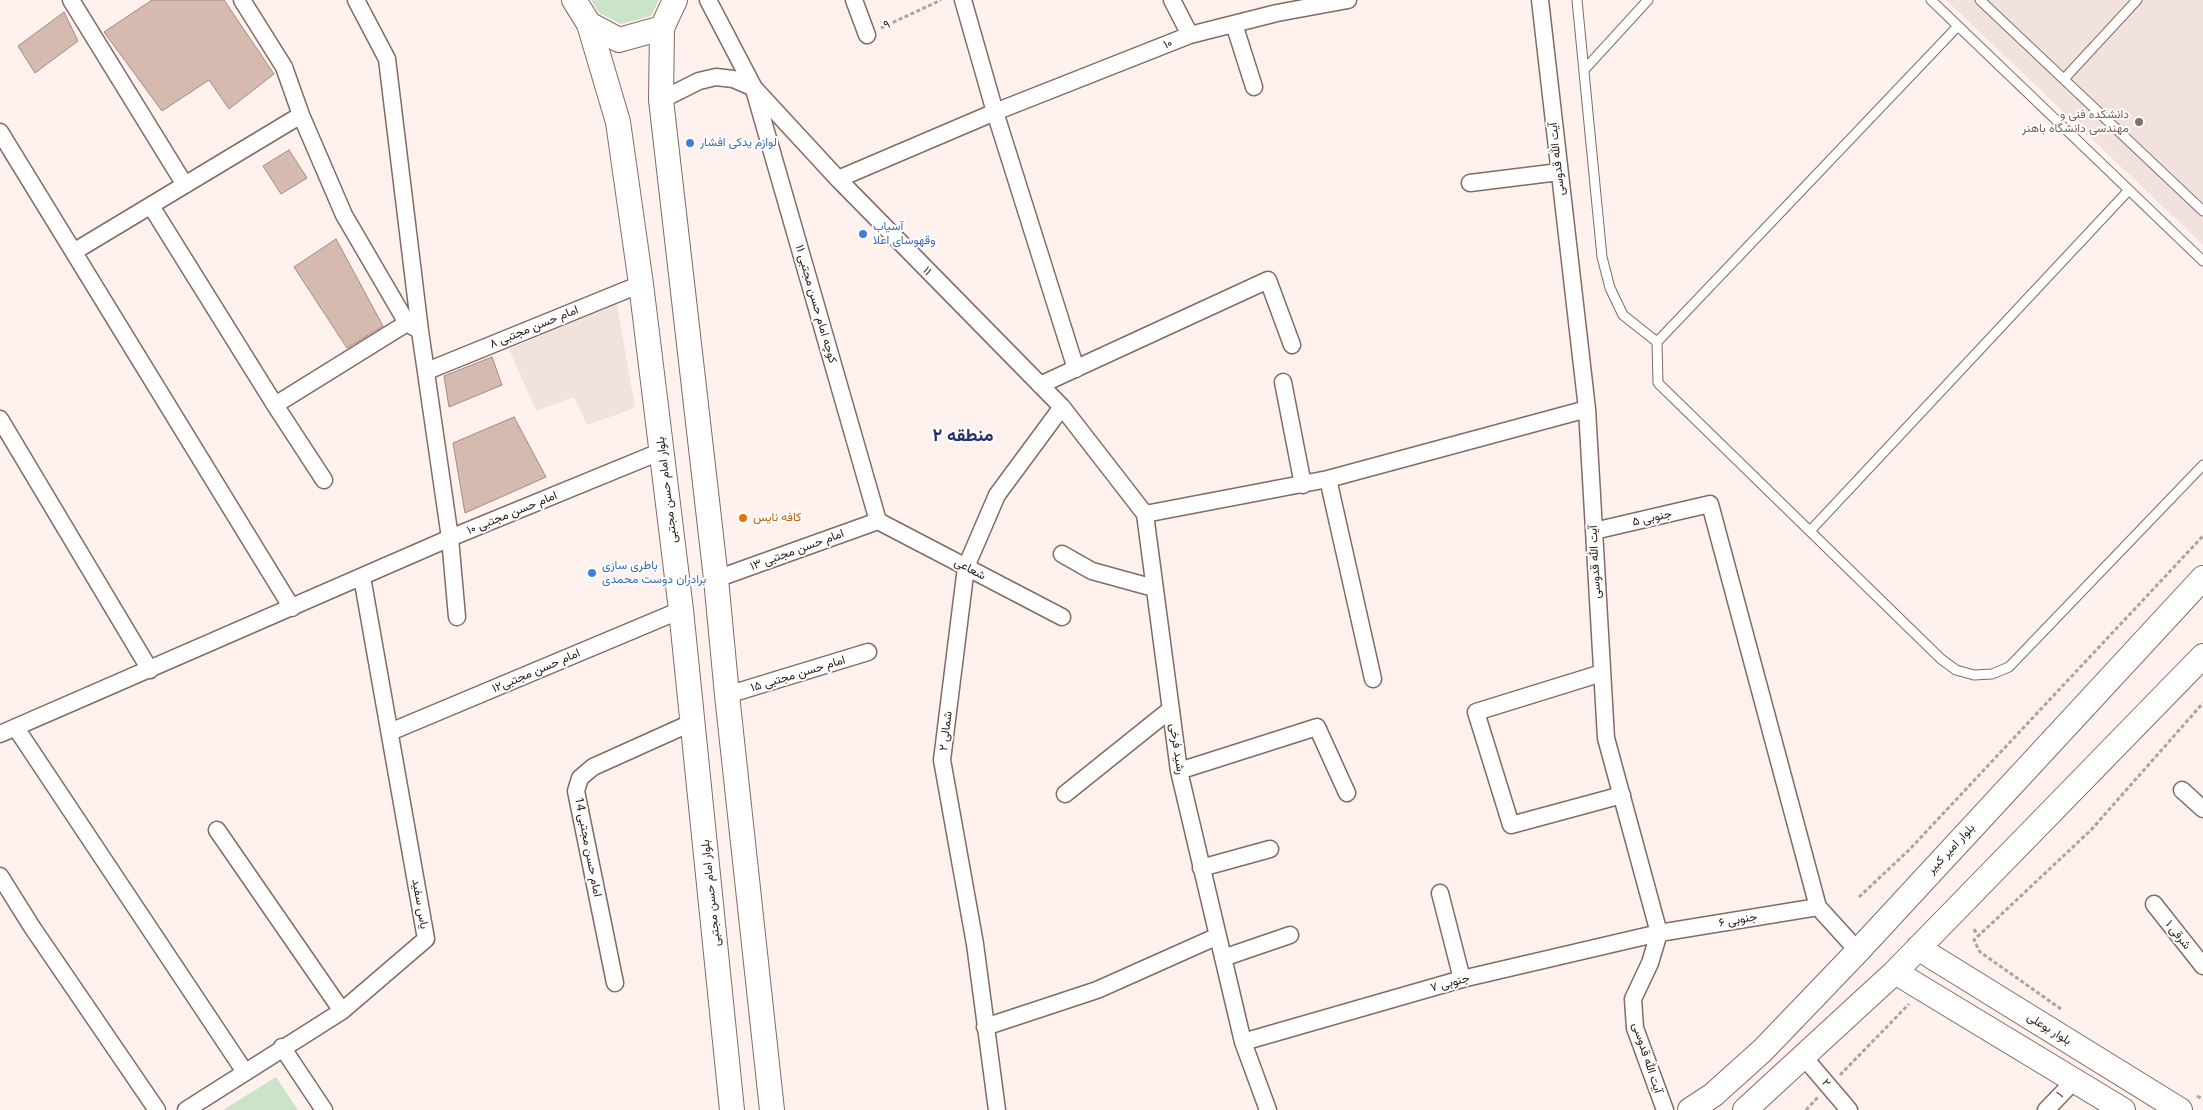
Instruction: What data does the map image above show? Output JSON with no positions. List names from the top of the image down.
{
  "streets": {
    "main road": ["بلوار امام حسن مجتبی", "بلوار امیر کبیر", "بلوار بوعلی"],
    "street": [
      "۱۰",
      "آیت الله قدوسی",
      "۱۱",
      "کوچه امام حسن مجتبی ۱۱",
      "امام حسن مجتبی ۸",
      "امام حسن مجتبی ۱۰",
      "۵ جنوبی",
      "امام حسن مجتبی ۱۳",
      "شعاعی",
      "امام حسن مجتبی۱۲",
      "امام حسن مجتبی ۱۵",
      "۲ شمالی",
      "رشید فرخی",
      "امام حسن مجتبی 14",
      "یاس سفید",
      "۶ جنوبی",
      "شرقی ۱",
      "۷ جنوبی",
      "۲",
      "۱"
    ],
    "path": ["۹"]
  },
  "crossings": [
    ["۱۰", "۱۱"],
    ["آیت الله قدوسی", "۵ جنوبی"],
    ["آیت الله قدوسی", "۶ جنوبی"],
    ["آیت الله قدوسی", "۷ جنوبی"],
    ["۱۱", "کوچه امام حسن مجتبی ۱۱"],
    ["۱۱", "۲ شمالی"],
    ["کوچه امام حسن مجتبی ۱۱", "امام حسن مجتبی ۱۳"],
    ["کوچه امام حسن مجتبی ۱۱", "شعاعی"],
    ["امام حسن مجتبی ۸", "بلوار امام حسن مجتبی"],
    ["بلوار امام حسن مجتبی", "امام حسن مجتبی ۱۰"],
    ["بلوار امام حسن مجتبی", "امام حسن مجتبی۱۲"],
    ["بلوار امام حسن مجتبی", "امام حسن مجتبی 14"],
    ["امام حسن مجتبی ۱۰", "یاس سفید"],
    ["۵ جنوبی", "۶ جنوبی"],
    ["امام حسن مجتبی ۱۳", "شعاعی"],
    ["شعاعی", "۲ شمالی"],
    ["امام حسن مجتبی۱۲", "یاس سفید"],
    ["رشید فرخی", "۷ جنوبی"],
    ["۶ جنوبی", "۷ جنوبی"]
  ],
  "districts": ["منطقه ۲"],
  "places": [
    "دانشکده فنی و مهندسی دانشگاه باهنر",
    "لوازم یدکی افشار",
    "آسیاب وقهوسای اعلا",
    "کافه نایس",
    "باطری سازی برادران دوست محمدی"
  ]
}
